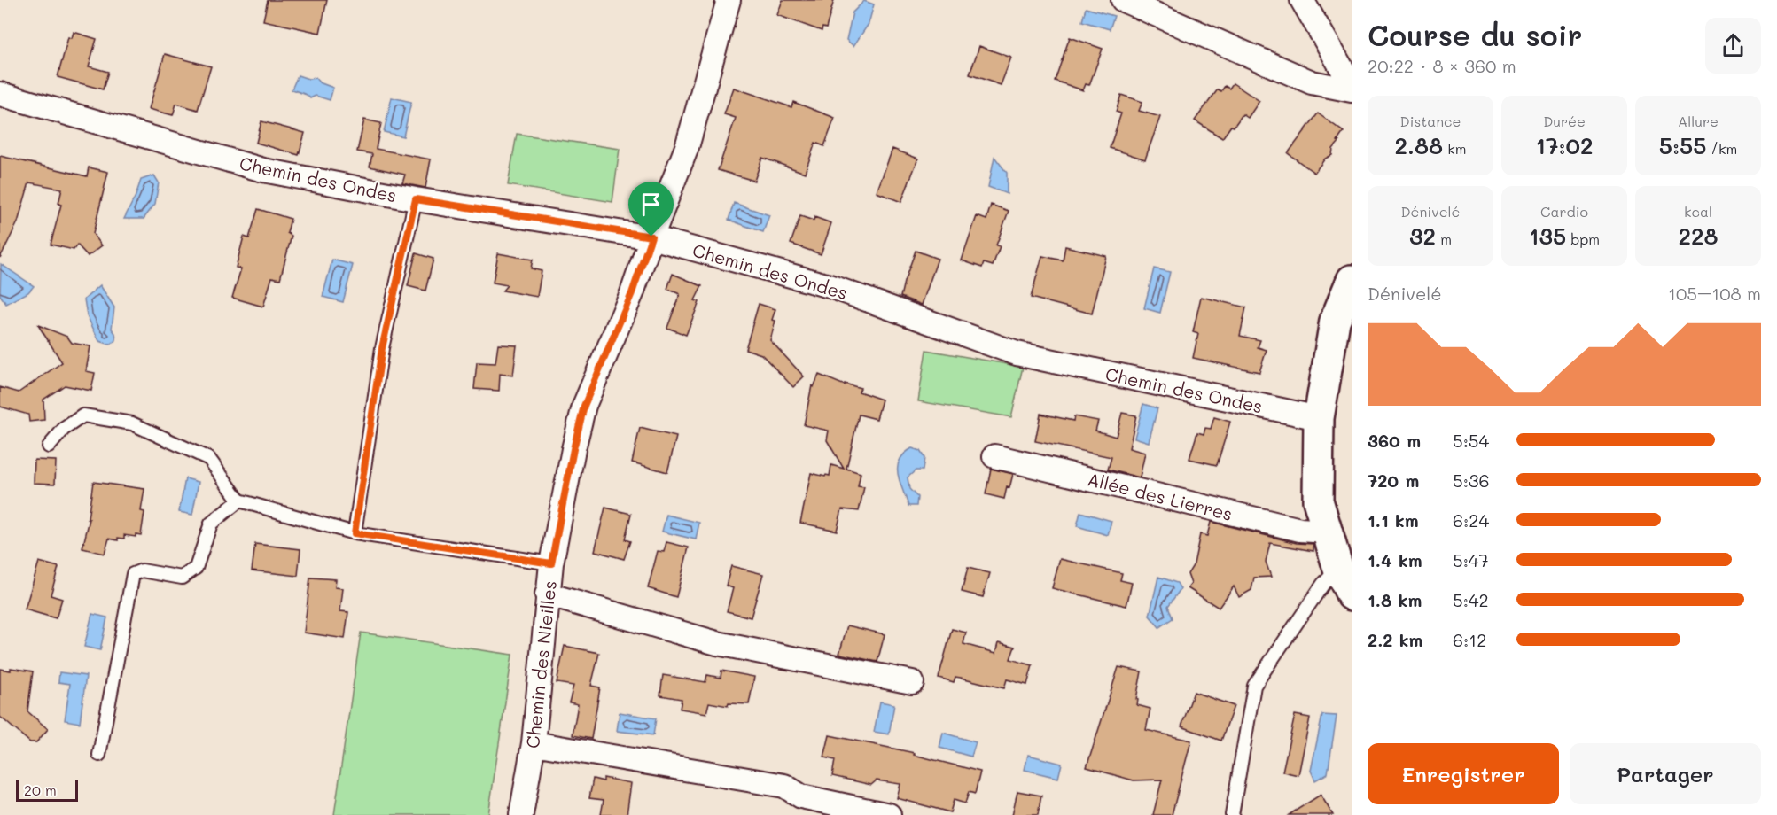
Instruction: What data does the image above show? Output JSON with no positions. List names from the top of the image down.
{
  "streets": {
    "street": ["Chemin des Ondes", "Allée des Lierres", "Chemin des Nieilles"]
  },
  "crossings": [
    ["Chemin des Ondes", "Chemin des Nieilles"]
  ],
  "scale_bar": "20 m",
  "page": {
    "heading": ["Course du soir", "20:22 · 8 × 360 m"],
    "stats": [
      ["Distance", "2.88 km"],
      ["Durée", "17:02"],
      ["Allure", "5:55 /km"],
      ["Dénivelé", "32 m"],
      ["Cardio", "135 bpm"],
      ["kcal", "228"]
    ],
    "chart": ["Dénivelé", "105–108 m"],
    "list": [
      {
        "name": "360 m",
        "note": "5:54"
      },
      {
        "name": "720 m",
        "note": "5:36"
      },
      {
        "name": "1.1 km",
        "note": "6:24"
      },
      {
        "name": "1.4 km",
        "note": "5:47"
      },
      {
        "name": "1.8 km",
        "note": "5:42"
      },
      {
        "name": "2.2 km",
        "note": "6:12"
      }
    ],
    "buttons": ["Enregistrer", "Partager"],
    "scale": "20 m"
  }
}
